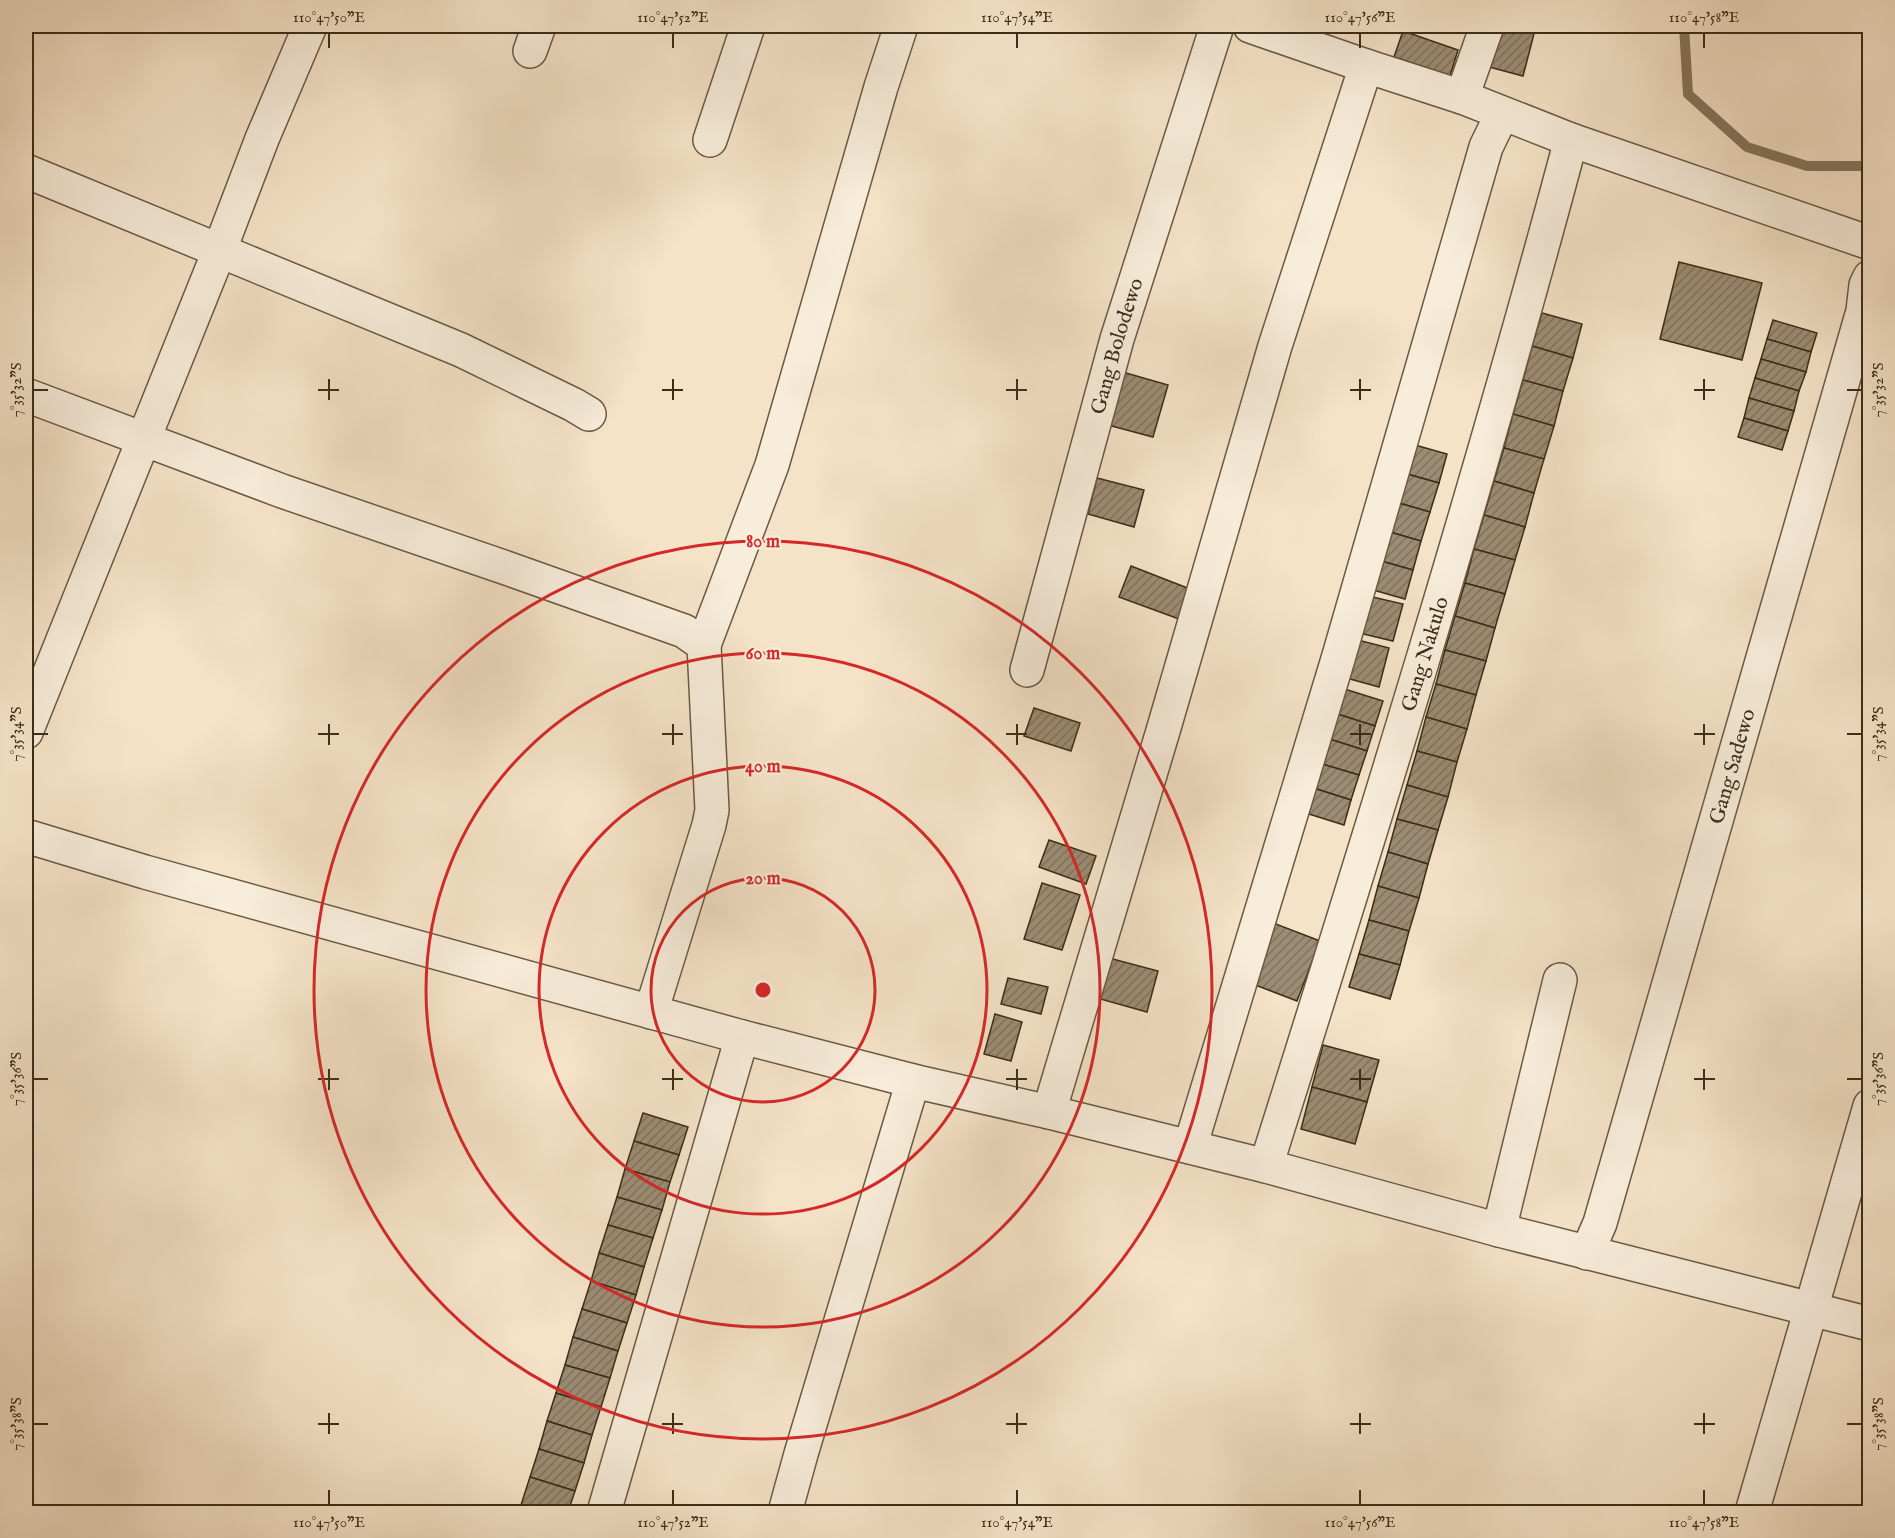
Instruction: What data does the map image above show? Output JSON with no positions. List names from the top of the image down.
{
  "streets": {
    "street": ["Gang Bolodewo", "Gang Nakulo", "Gang Sadewo"]
  },
  "coordinates": [
    "110°47'50\"E",
    "110°47'52\"E",
    "110°47'54\"E",
    "110°47'56\"E",
    "110°47'58\"E",
    "7°35'32\"S",
    "7°35'34\"S",
    "7°35'36\"S",
    "7°35'38\"S"
  ],
  "rings": [
    "80 m",
    "60 m",
    "40 m",
    "20 m"
  ]
}
